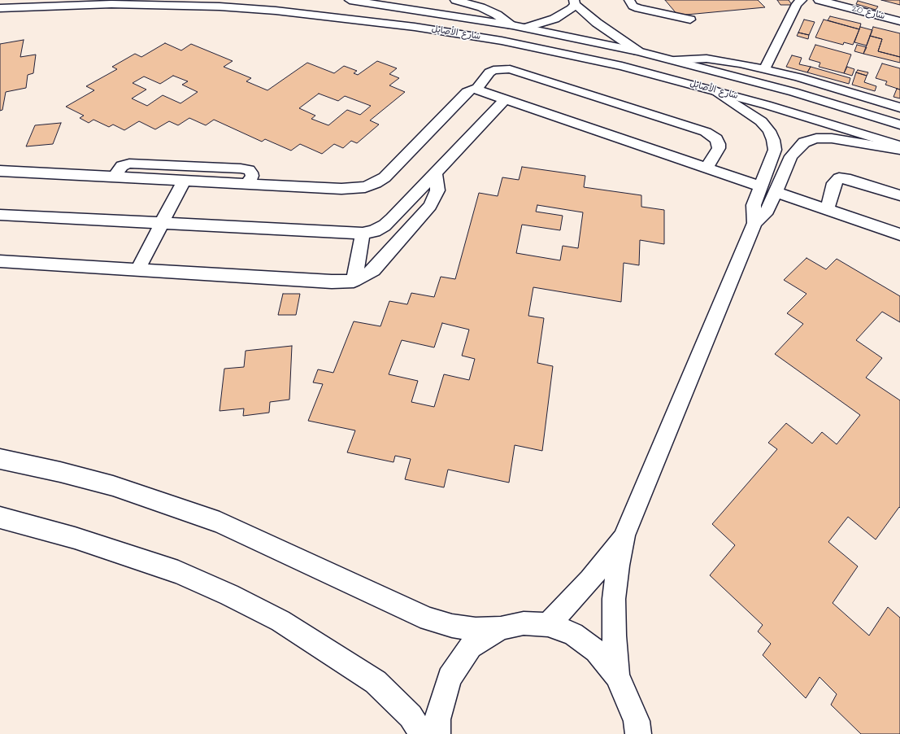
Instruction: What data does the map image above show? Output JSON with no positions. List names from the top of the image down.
{
  "streets": {
    "street": ["شارع 20", "شارع الأصايل"]
  }
}
